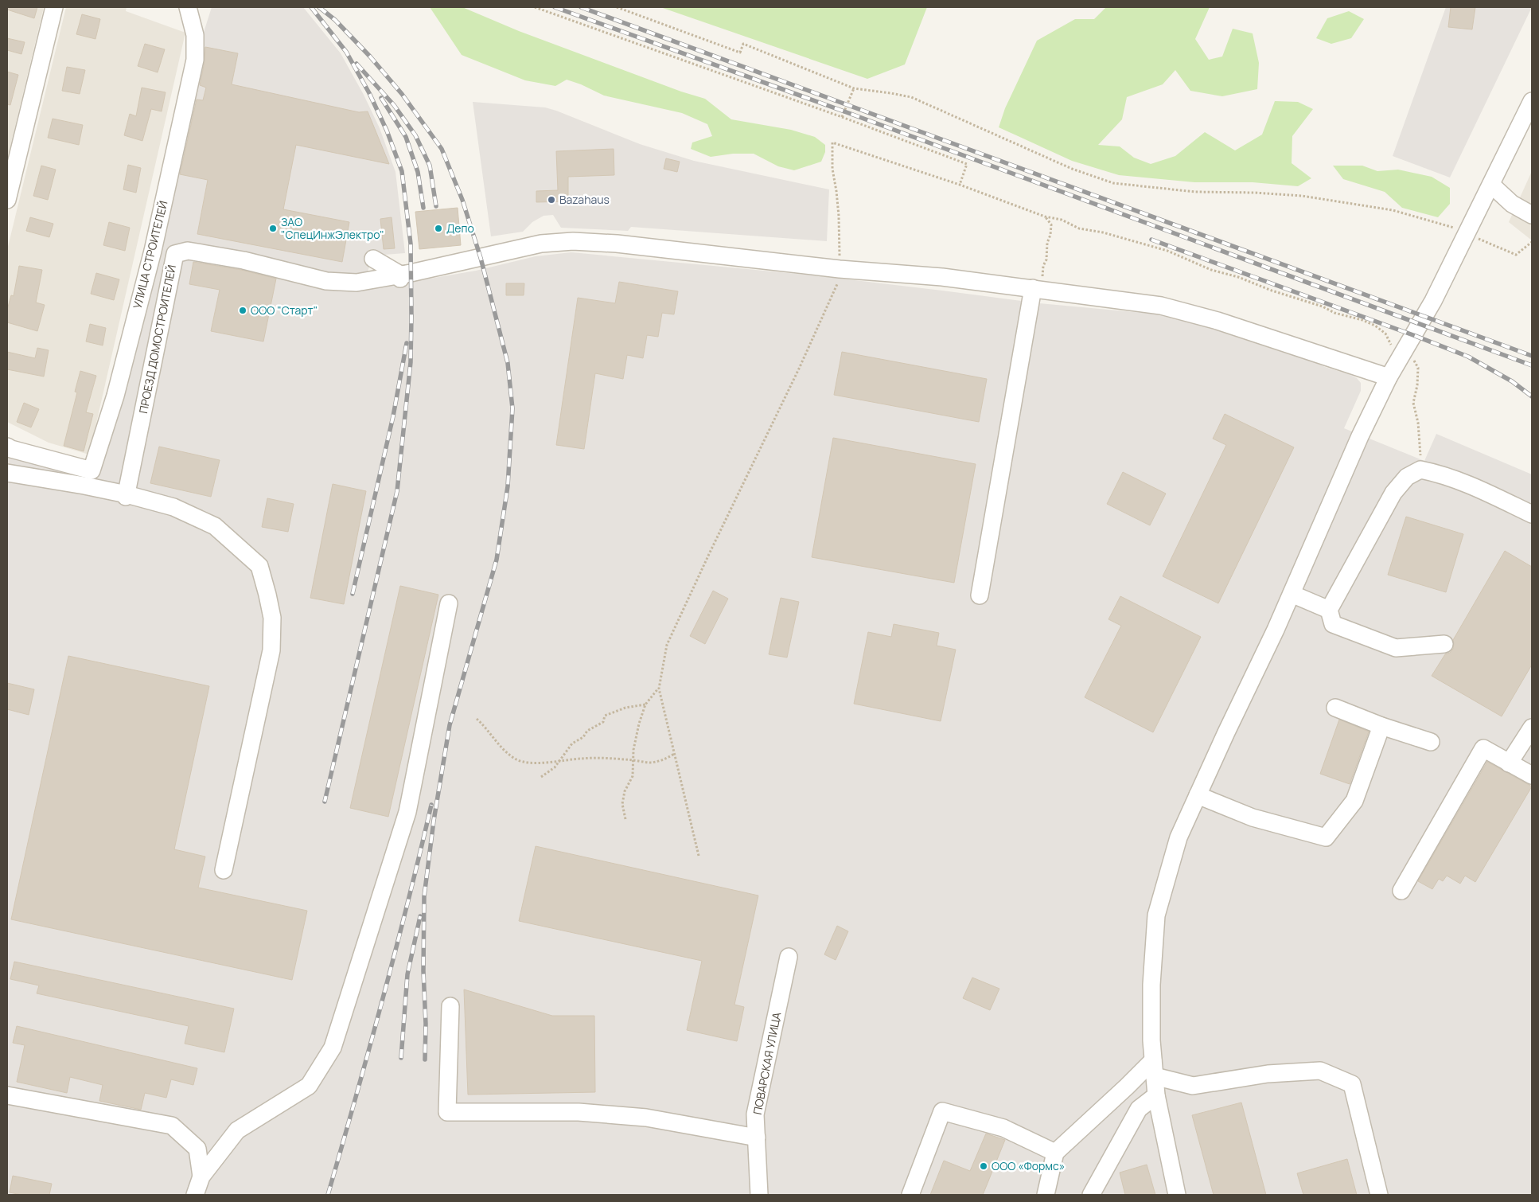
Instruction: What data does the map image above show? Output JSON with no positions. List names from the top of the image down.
{
  "streets": {
    "street": ["УЛИЦА СТРОИТЕЛЕЙ", "ПРОЕЗД ДОМОСТРОИТЕЛЕЙ", "ПОВАРСКАЯ УЛИЦА"]
  },
  "places": [
    "Bazahaus",
    "ЗАО \"СпецИнжЭлектро\"",
    "Депо",
    "ООО \"Старт\"",
    "ООО «Формс»"
  ]
}
